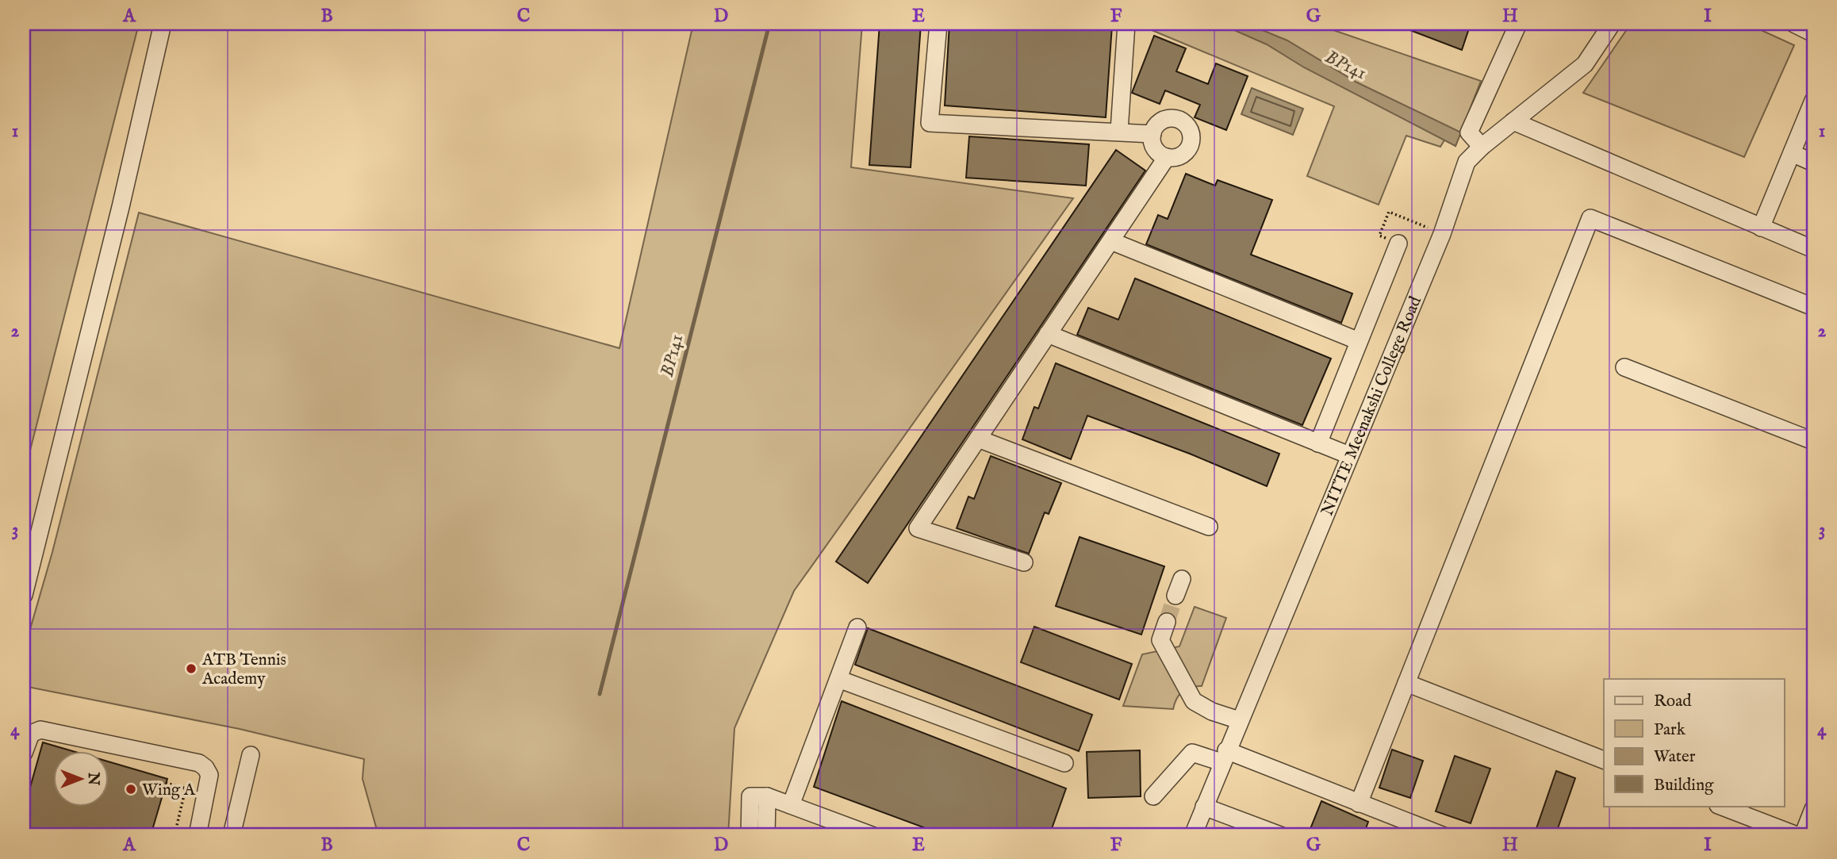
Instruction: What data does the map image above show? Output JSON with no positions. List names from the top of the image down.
{
  "streets": {
    "street": ["NITTE Meenakshi College Road"]
  },
  "water": ["BP141"],
  "places": ["ATB Tennis Academy", "Wing A"],
  "legend": [
    "Road",
    "Park",
    "Water",
    "Building"
  ],
  "north": "right",
  "grid": {
    "columns": [
      "A",
      "B",
      "C",
      "D",
      "E",
      "F",
      "G",
      "H",
      "I"
    ],
    "rows": [
      "1",
      "2",
      "3",
      "4"
    ]
  }
}
